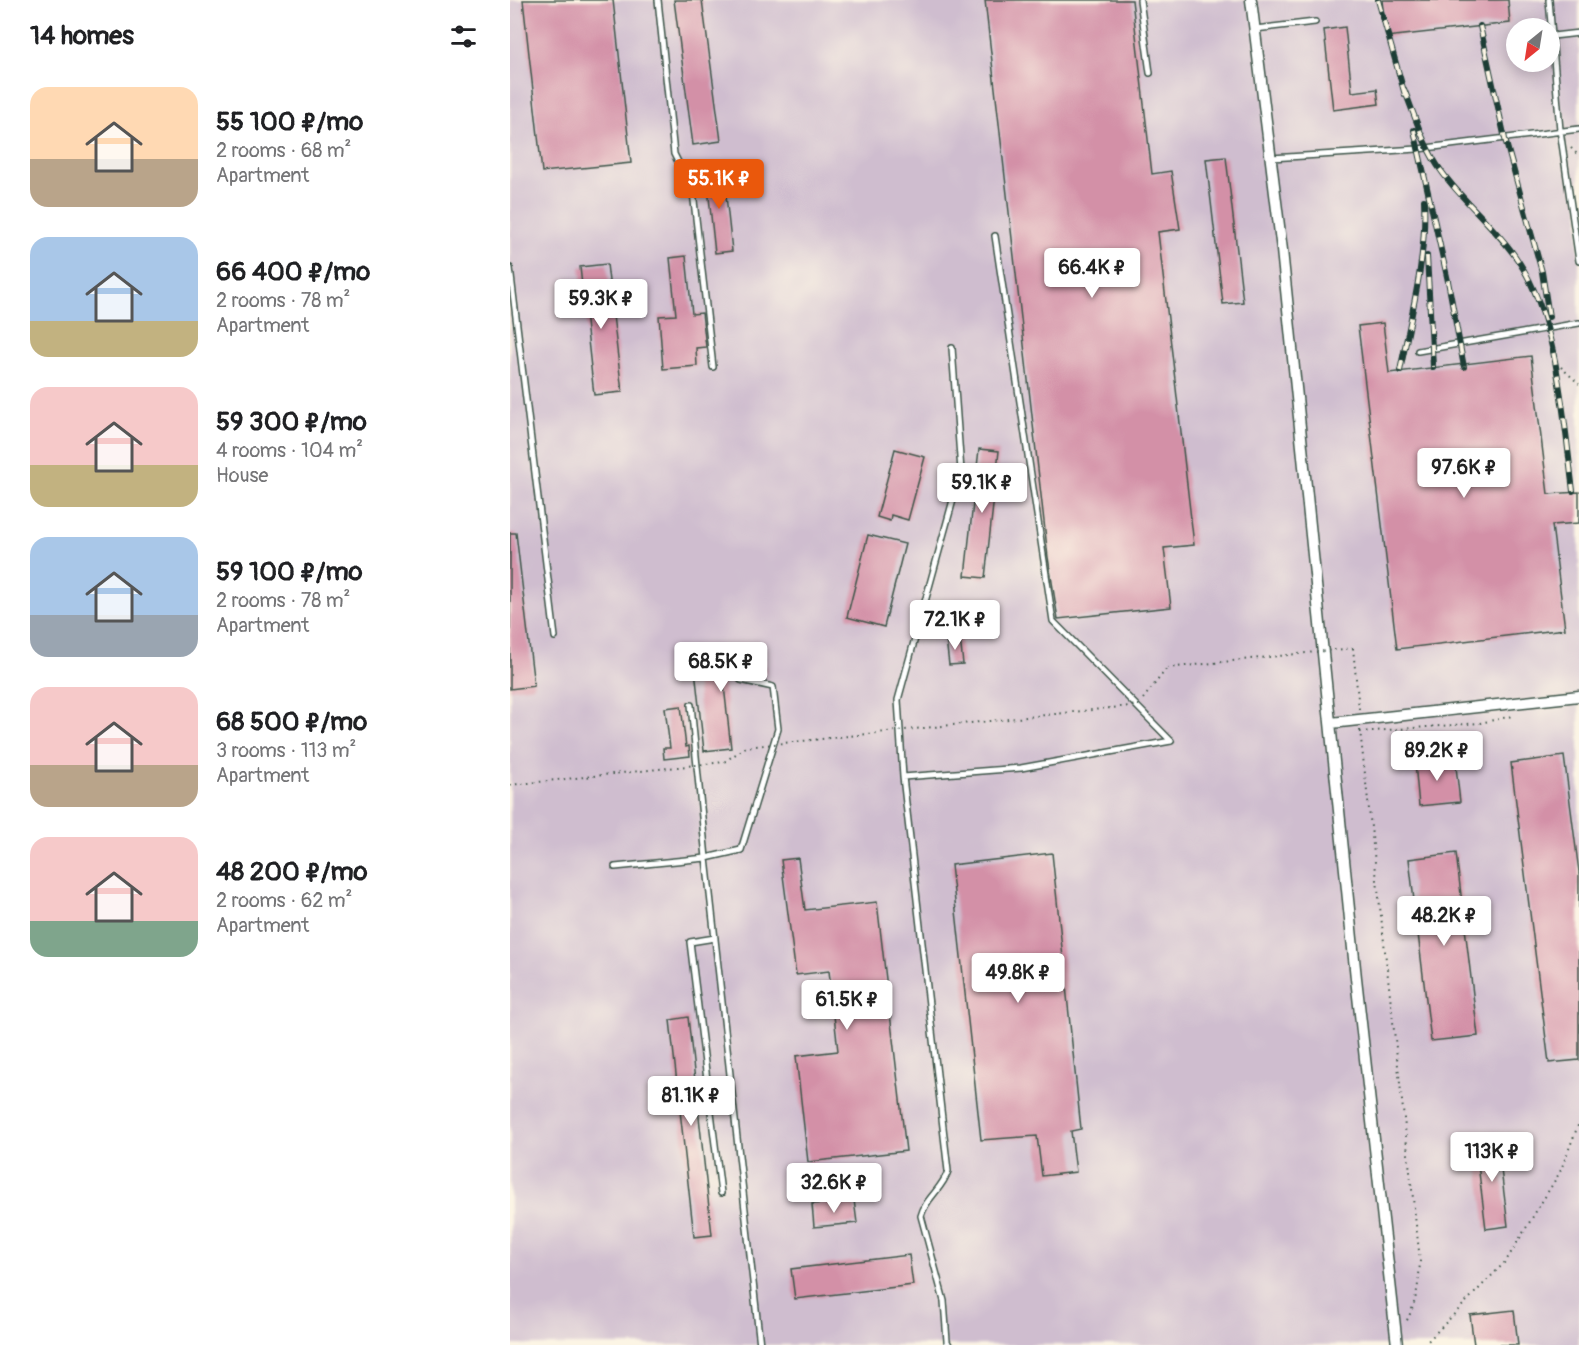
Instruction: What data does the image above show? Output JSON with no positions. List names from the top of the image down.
{
  "north": "bottom left",
  "page": {
    "heading": "14 homes",
    "list": [
      {
        "name": "55 100 ₽/mo",
        "note": "2 rooms · 68 m² · Apartment"
      },
      {
        "name": "66 400 ₽/mo",
        "note": "2 rooms · 78 m² · Apartment"
      },
      {
        "name": "59 300 ₽/mo",
        "note": "4 rooms · 104 m² · House"
      },
      {
        "name": "59 100 ₽/mo",
        "note": "2 rooms · 78 m² · Apartment"
      },
      {
        "name": "68 500 ₽/mo",
        "note": "3 rooms · 113 m² · Apartment"
      },
      {
        "name": "48 200 ₽/mo",
        "note": "2 rooms · 62 m² · Apartment"
      }
    ],
    "price": [
      "55.1K ₽",
      "66.4K ₽",
      "59.3K ₽",
      "97.6K ₽",
      "59.1K ₽",
      "72.1K ₽",
      "68.5K ₽",
      "89.2K ₽",
      "48.2K ₽",
      "49.8K ₽",
      "61.5K ₽",
      "81.1K ₽",
      "113K ₽",
      "32.6K ₽"
    ]
  }
}
